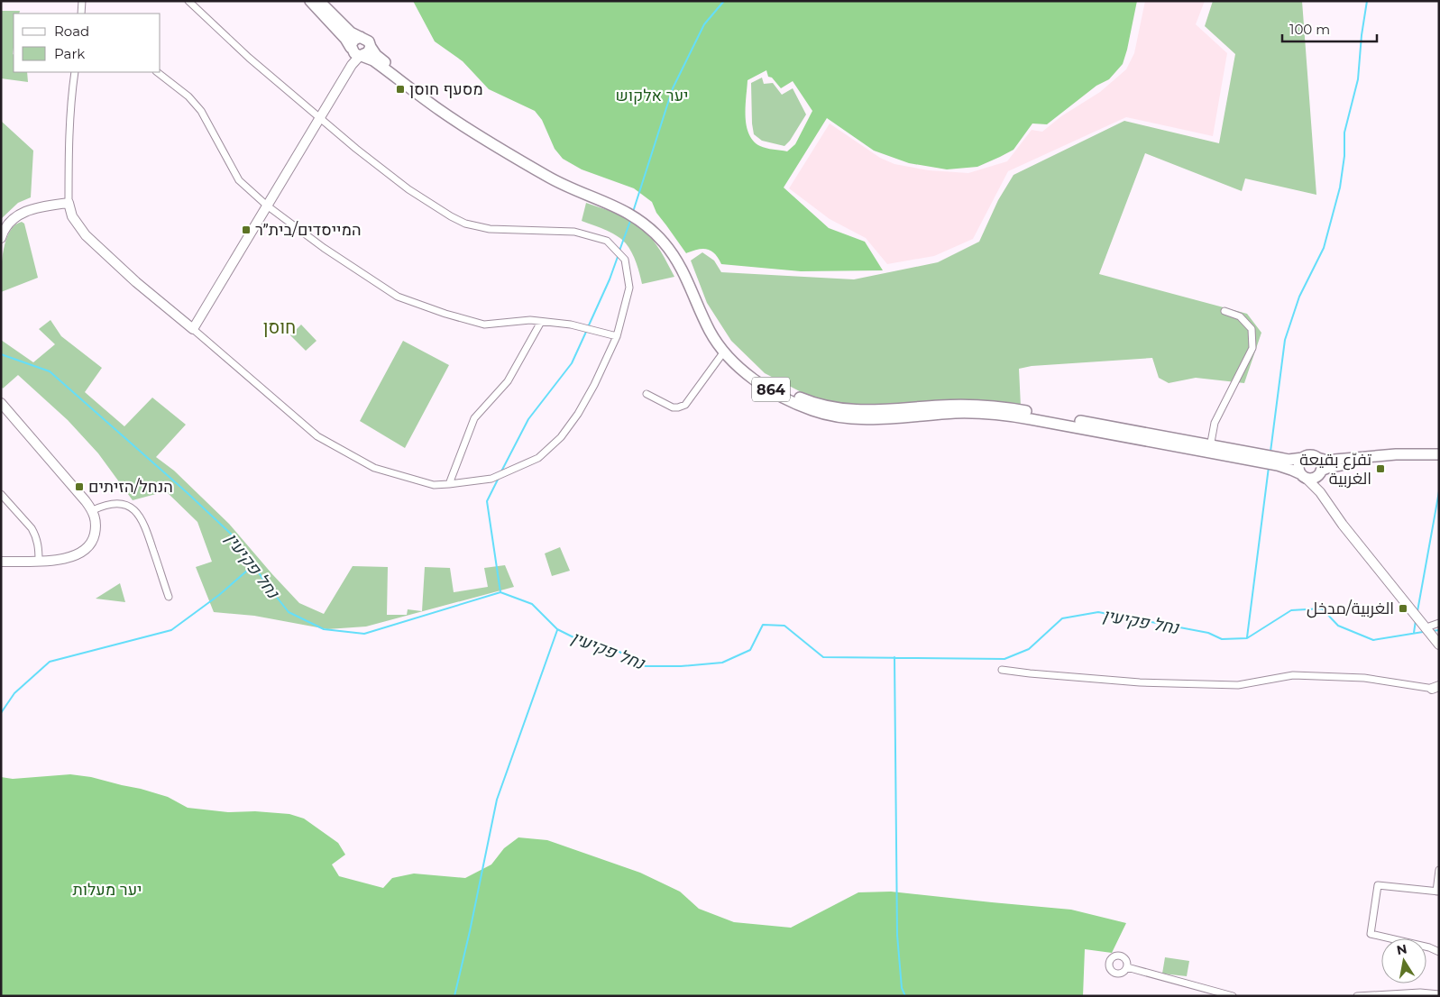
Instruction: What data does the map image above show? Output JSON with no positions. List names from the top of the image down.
{
  "streets": {
    "main road": ["864"]
  },
  "districts": ["חוסן"],
  "water": ["נחל פקיעין"],
  "parks": ["יער אלקוש", "יער מעלות"],
  "places": {
    "transit": [
      "מסעף חוסן",
      "המייסדים/בית״ר",
      "تفرّع بقيعة الغربية",
      "הנחל/הזיתים",
      "الغربية/مدخل"
    ]
  },
  "legend": ["Road", "Park"],
  "scale_bar": "100 m",
  "north": "top"
}
